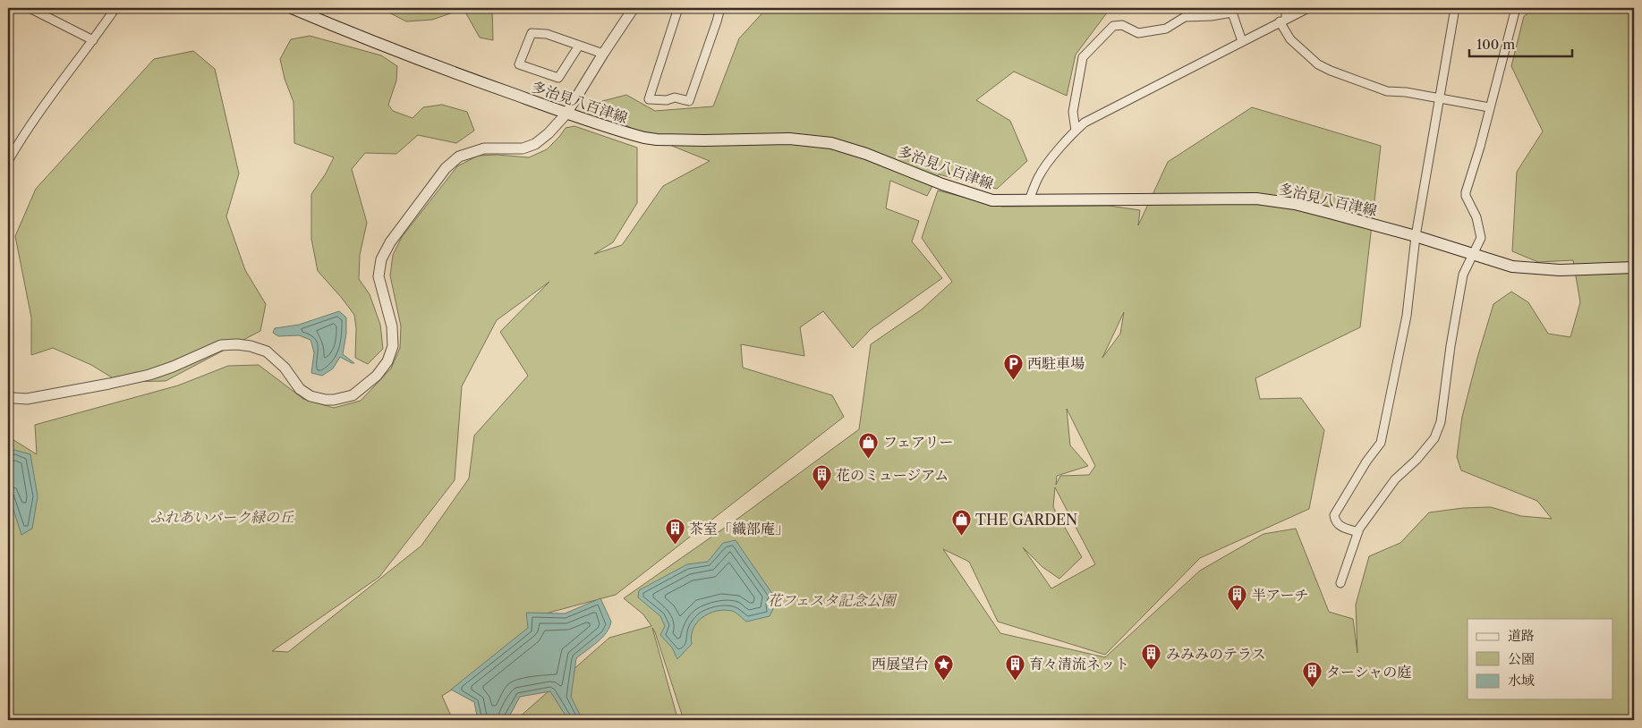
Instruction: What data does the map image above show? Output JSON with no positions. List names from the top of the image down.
{
  "streets": {
    "main road": ["多治見八百津線"]
  },
  "parks": ["ふれあいパーク緑の丘", "花フェスタ記念公園"],
  "places": {
    "parking": ["西駐車場"],
    "shop": ["フェアリー", "THE GARDEN"],
    "building": [
      "花のミュージアム",
      "茶室「織部庵」",
      "半アーチ",
      "みみみのテラス",
      "育々清流ネット",
      "ターシャの庭"
    ],
    "place": ["西展望台"]
  },
  "legend": ["道路", "公園", "水域"],
  "scale_bar": "100 m"
}
